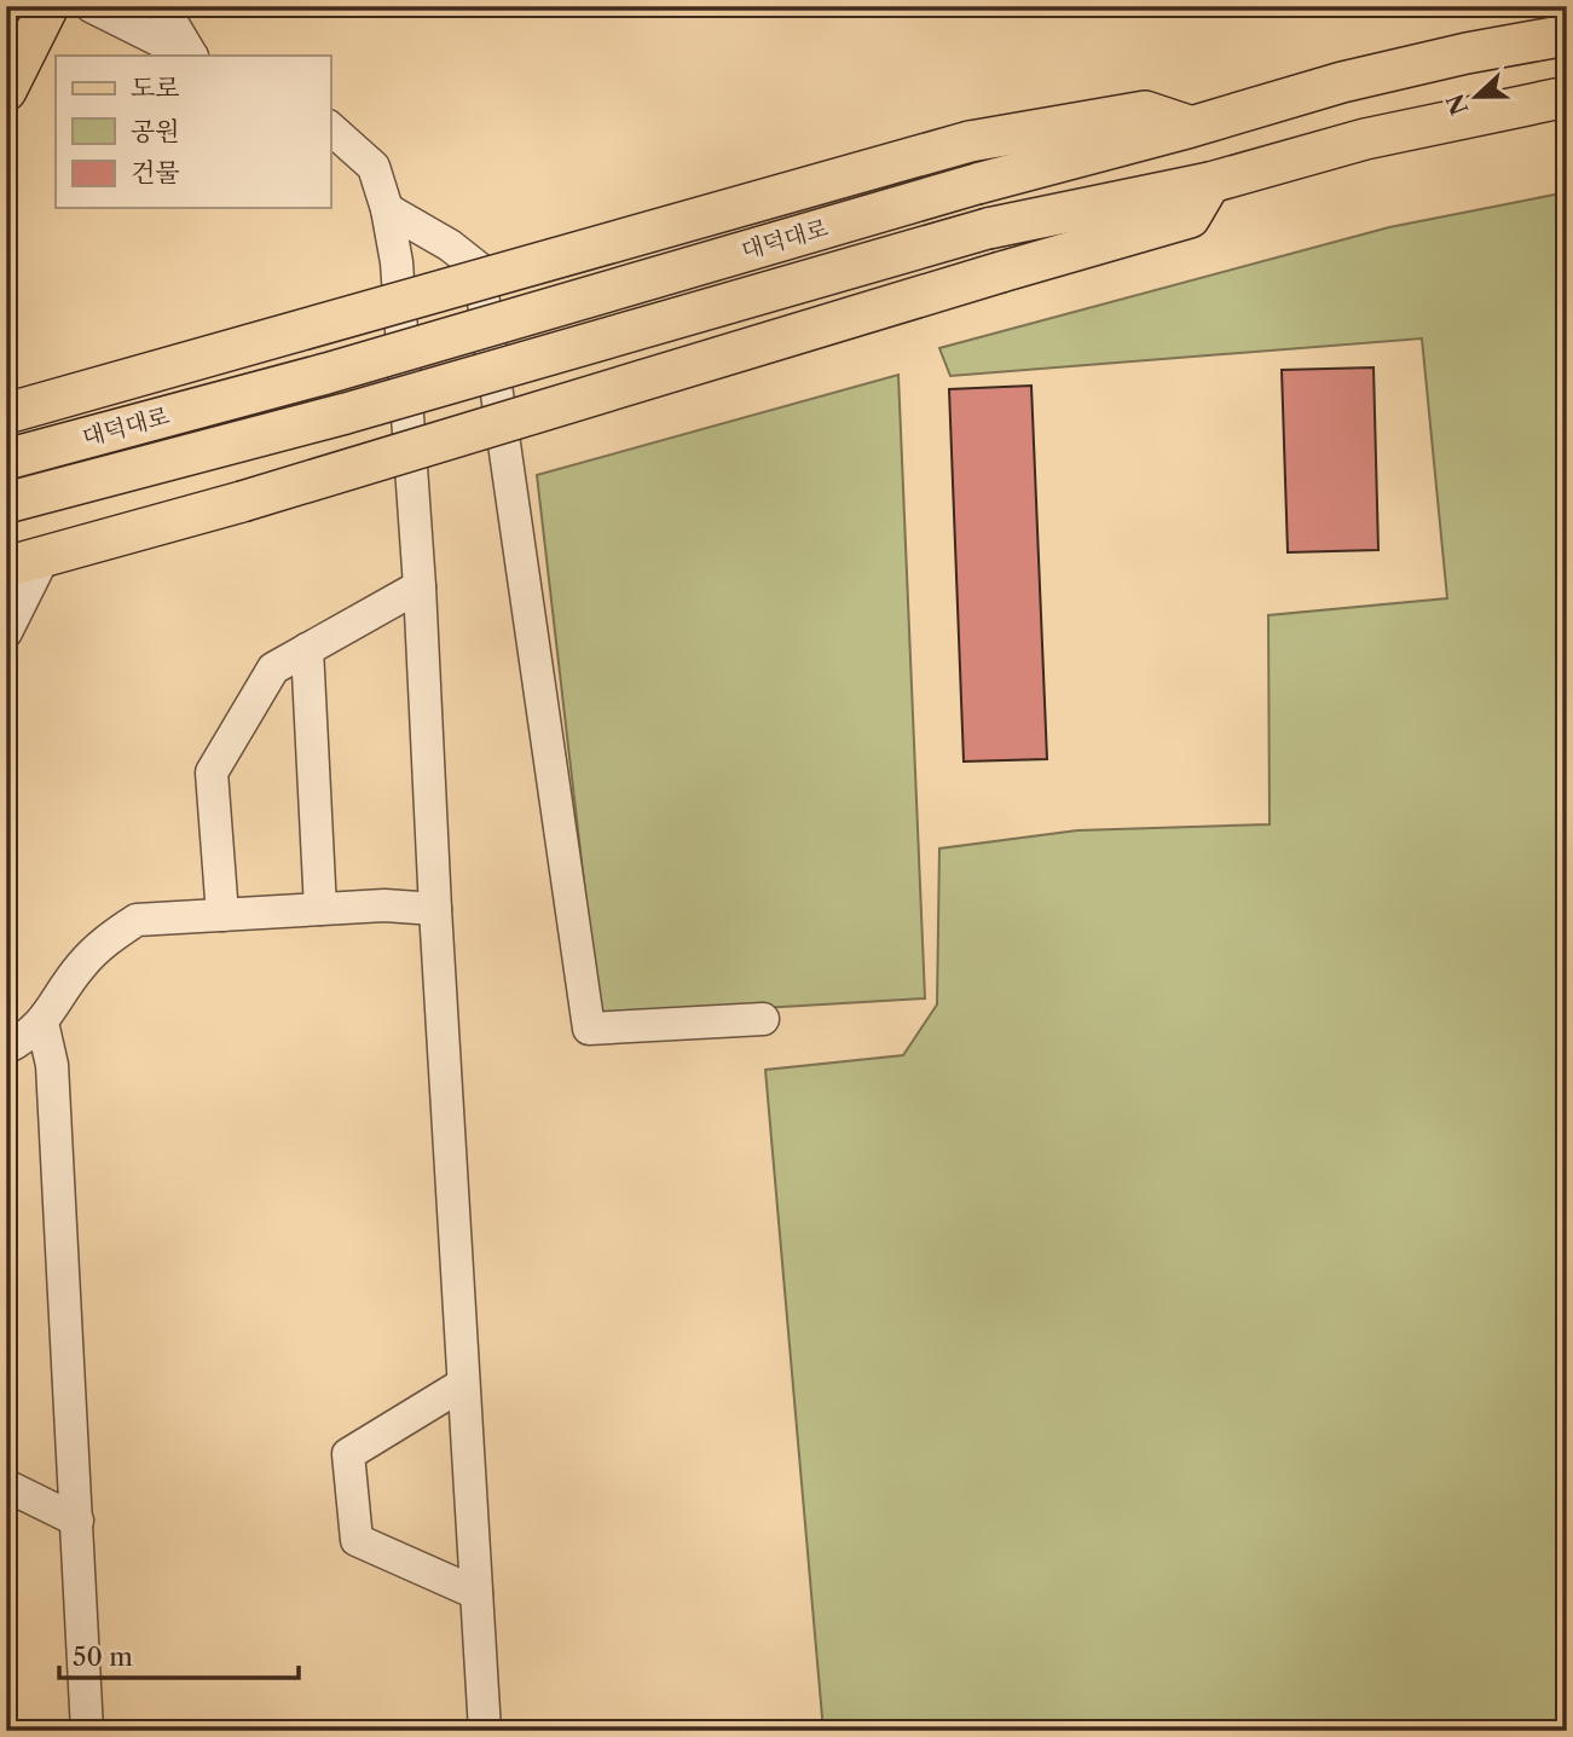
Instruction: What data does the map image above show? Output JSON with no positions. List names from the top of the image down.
{
  "streets": {
    "main road": ["대덕대로"]
  },
  "legend": ["도로", "공원", "건물"],
  "scale_bar": "50 m",
  "north": "left"
}
